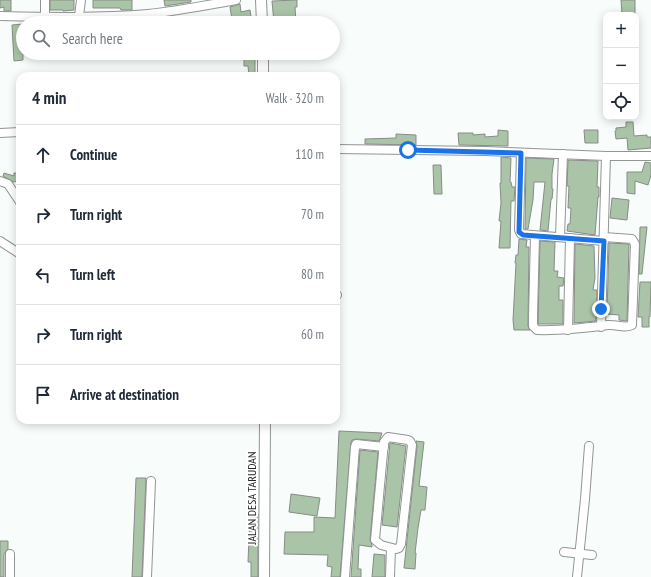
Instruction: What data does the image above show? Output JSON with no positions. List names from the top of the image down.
{
  "streets": {
    "street": ["JALAN DESA TARUDAN"]
  },
  "page": {
    "map_buttons": ["+", "−"],
    "search": "Search here",
    "heading": ["4 min", "Walk · 320 m"],
    "list": [
      ["Continue", "110 m"],
      ["Turn right", "70 m"],
      ["Turn left", "80 m"],
      ["Turn right", "60 m"],
      "Arrive at destination"
    ]
  }
}
